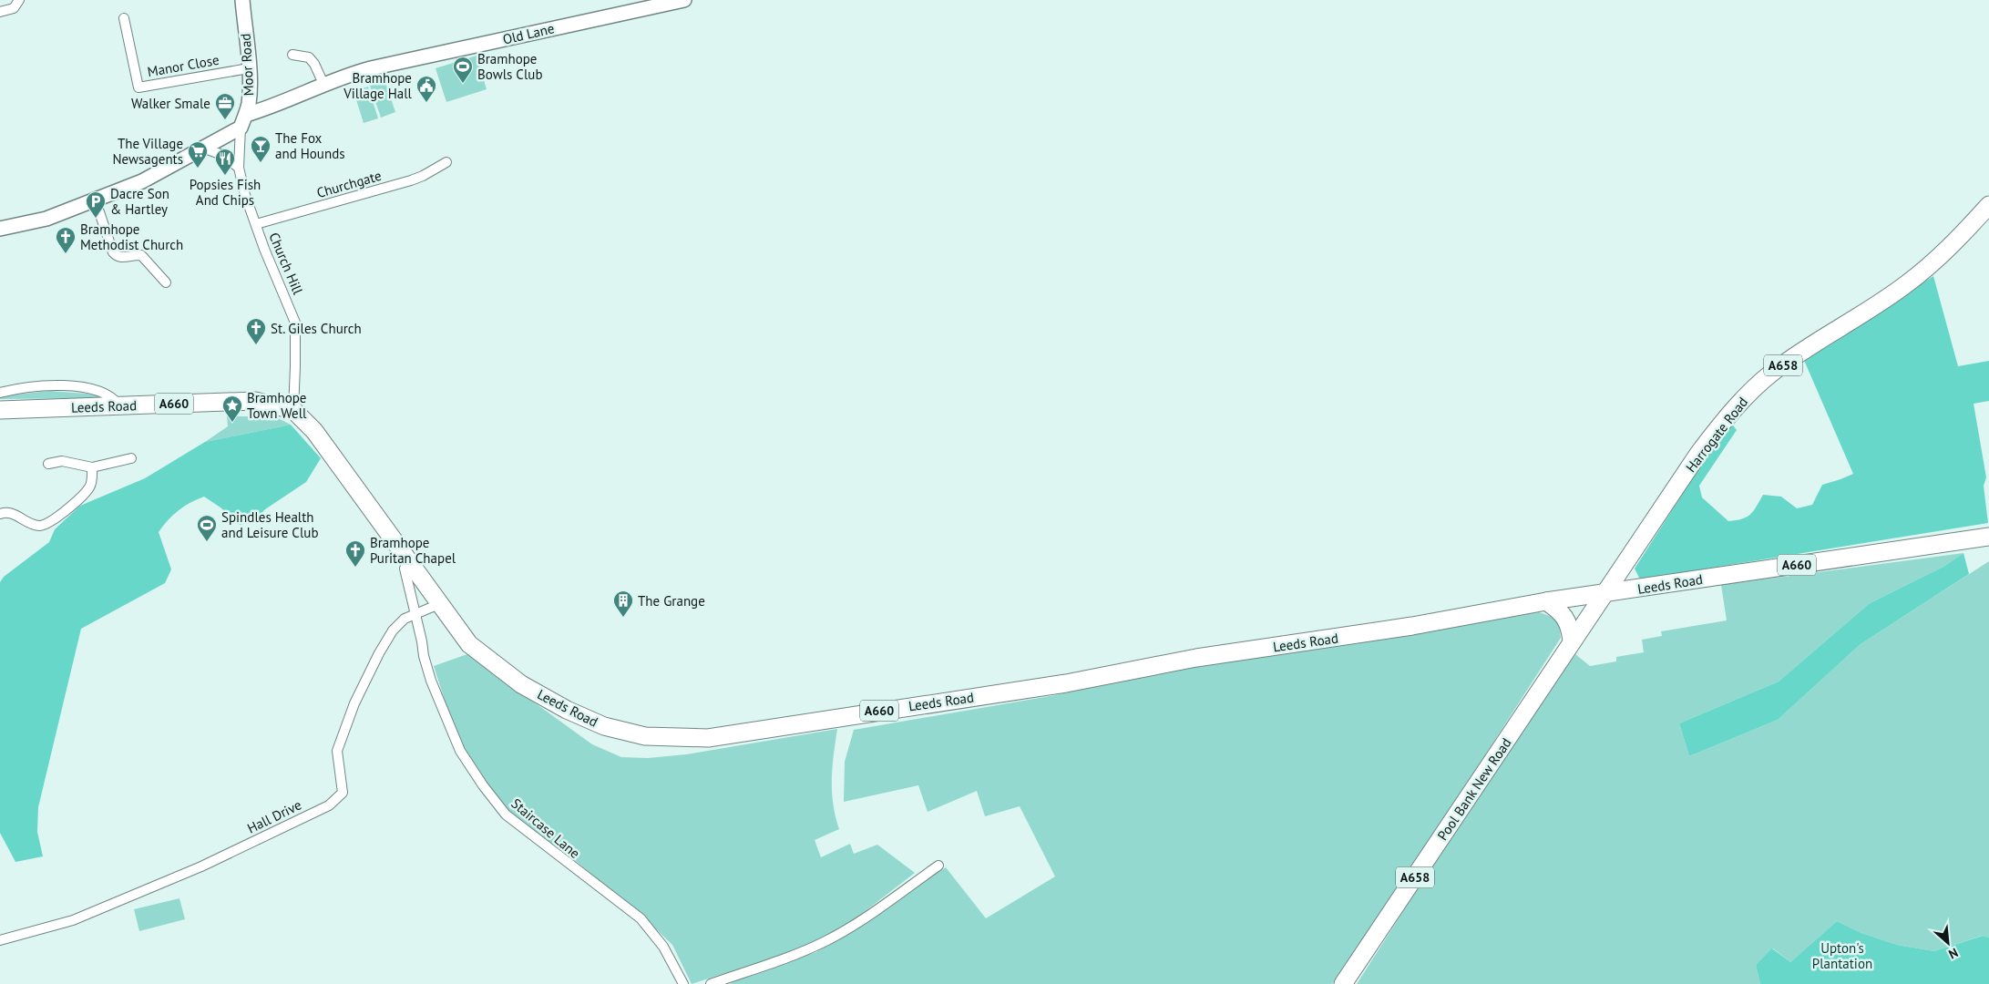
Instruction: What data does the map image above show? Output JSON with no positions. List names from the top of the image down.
{
  "streets": {
    "highway": [
      "A658",
      "A660",
      "Leeds Road",
      "Harrogate Road",
      "Pool Bank New Road"
    ],
    "street": [
      "Old Lane",
      "Moor Road",
      "Manor Close",
      "Churchgate",
      "Church Hill",
      "Hall Drive",
      "Staircase Lane"
    ]
  },
  "crossings": [
    ["Old Lane", "Moor Road"],
    ["Moor Road", "Manor Close"],
    ["Moor Road", "Church Hill"],
    ["Churchgate", "Church Hill"],
    ["Church Hill", "Leeds Road"],
    ["Leeds Road", "Harrogate Road"],
    ["Leeds Road", "Pool Bank New Road"],
    ["Leeds Road", "Hall Drive"],
    ["Leeds Road", "Staircase Lane"],
    ["Harrogate Road", "Pool Bank New Road"],
    ["Hall Drive", "Staircase Lane"]
  ],
  "parks": ["Upton's Plantation"],
  "places": {
    "sports": ["Bramhope Bowls Club", "Spindles Health and Leisure Club"],
    "public building": ["Bramhope Village Hall"],
    "office": ["Walker Smale"],
    "bar": ["The Fox and Hounds"],
    "supermarket": ["The Village Newsagents"],
    "restaurant": ["Popsies Fish And Chips"],
    "parking": ["Dacre Son & Hartley"],
    "church": ["Bramhope Methodist Church", "St. Giles Church", "Bramhope Puritan Chapel"],
    "place": ["Bramhope Town Well"],
    "building": ["The Grange"]
  },
  "north": "bottom right"
}
